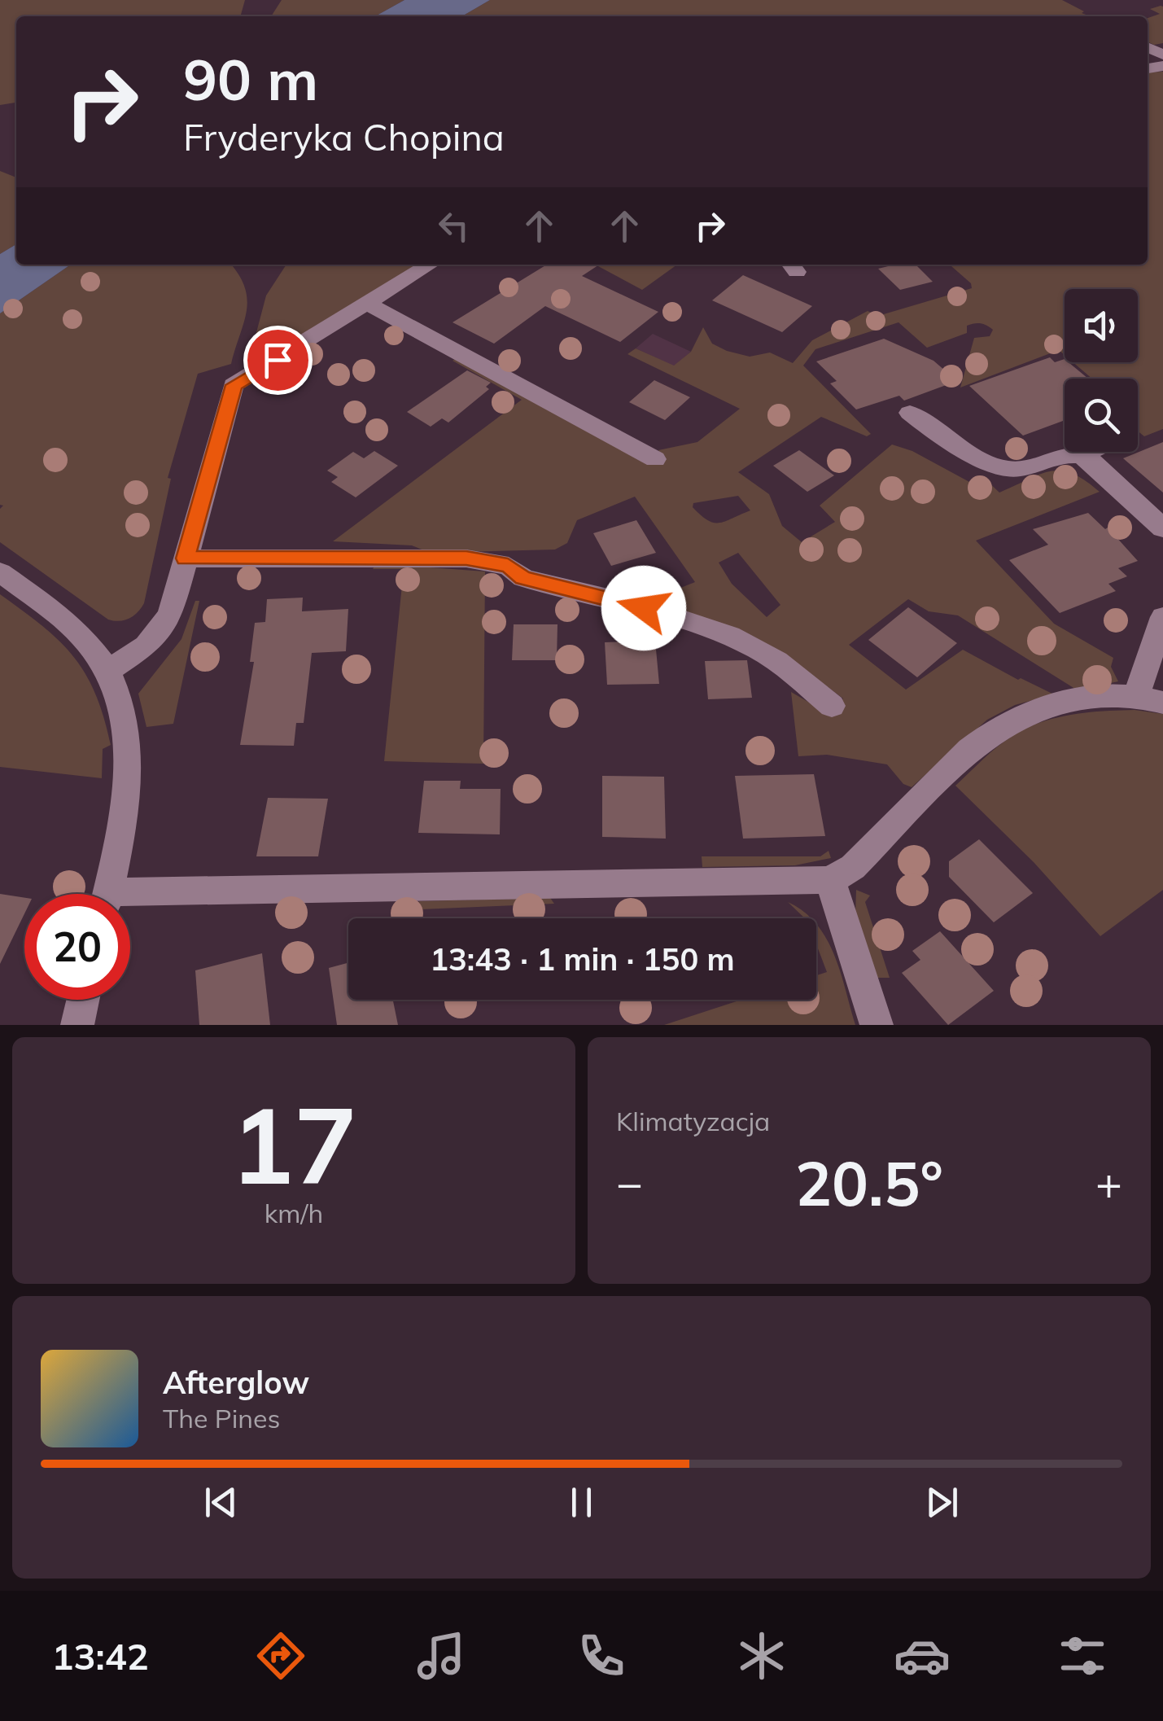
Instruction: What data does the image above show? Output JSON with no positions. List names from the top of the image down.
{
  "page": {
    "turn": ["90 m", "Fryderyka Chopina"],
    "limit": "20",
    "trip": "13:43 · 1 min · 150 m",
    "tile": [
      ["17", "km/h"],
      "Klimatyzacja"
    ],
    "heat": ["−", "20.5°", "+"],
    "song": ["Afterglow", "The Pines"],
    "tabs": "13:42"
  }
}
